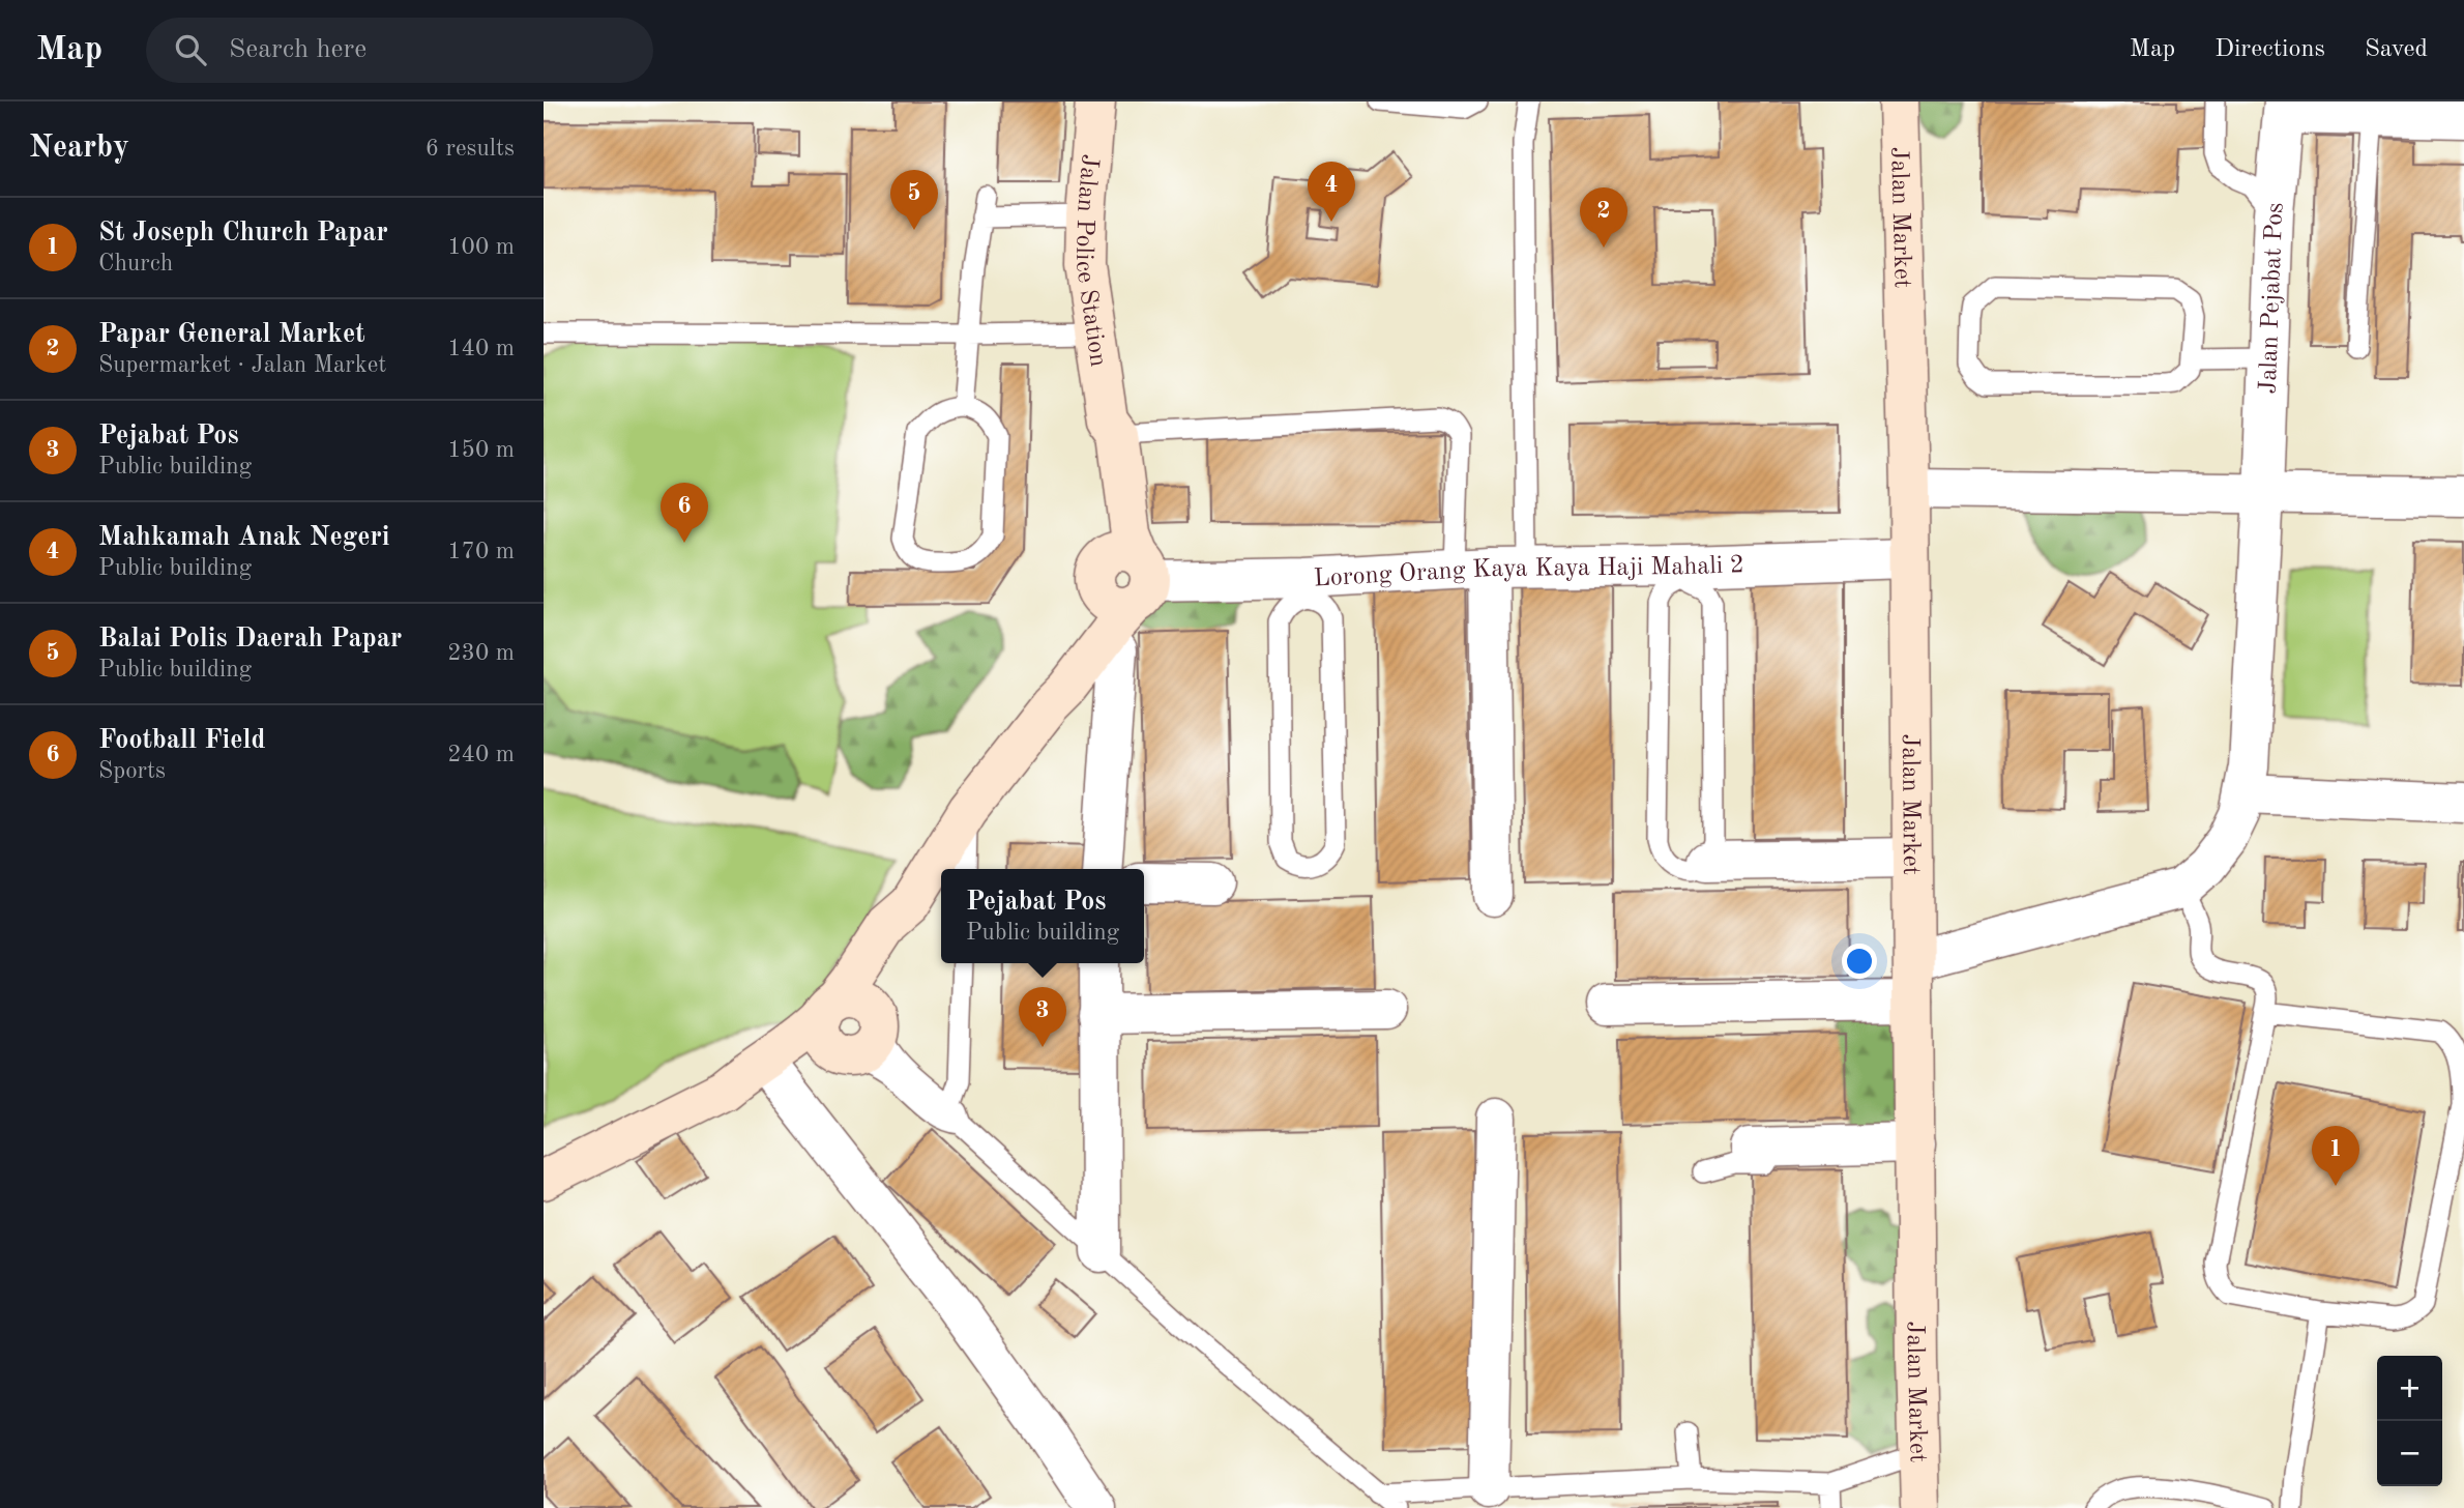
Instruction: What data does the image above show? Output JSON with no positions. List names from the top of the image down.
{
  "streets": {
    "street": [
      "Jalan Market",
      "Jalan Police Station",
      "Jalan Pejabat Pos",
      "Lorong Orang Kaya Kaya Haji Mahali 2"
    ]
  },
  "crossings": [
    ["Jalan Market", "Lorong Orang Kaya Kaya Haji Mahali 2"],
    ["Jalan Police Station", "Lorong Orang Kaya Kaya Haji Mahali 2"]
  ],
  "page": {
    "header": "Map",
    "search": "Search here",
    "nav": ["Map", "Directions", "Saved"],
    "heading": ["Nearby", "6 results"],
    "pins": [
      "4",
      "5",
      "2",
      "6",
      "3",
      "1"
    ],
    "list": [
      {
        "mark": "1",
        "name": "St Joseph Church Papar",
        "note": "Church",
        "value": "100 m"
      },
      {
        "mark": "2",
        "name": "Papar General Market",
        "note": "Supermarket · Jalan Market",
        "value": "140 m"
      },
      {
        "mark": "3",
        "name": "Pejabat Pos",
        "note": "Public building",
        "value": "150 m"
      },
      {
        "mark": "4",
        "name": "Mahkamah Anak Negeri",
        "note": "Public building",
        "value": "170 m"
      },
      {
        "mark": "5",
        "name": "Balai Polis Daerah Papar",
        "note": "Public building",
        "value": "230 m"
      },
      {
        "mark": "6",
        "name": "Football Field",
        "note": "Sports",
        "value": "240 m"
      }
    ],
    "popup": ["Pejabat Pos", "Public building"],
    "map_buttons": ["+", "−"]
  }
}
